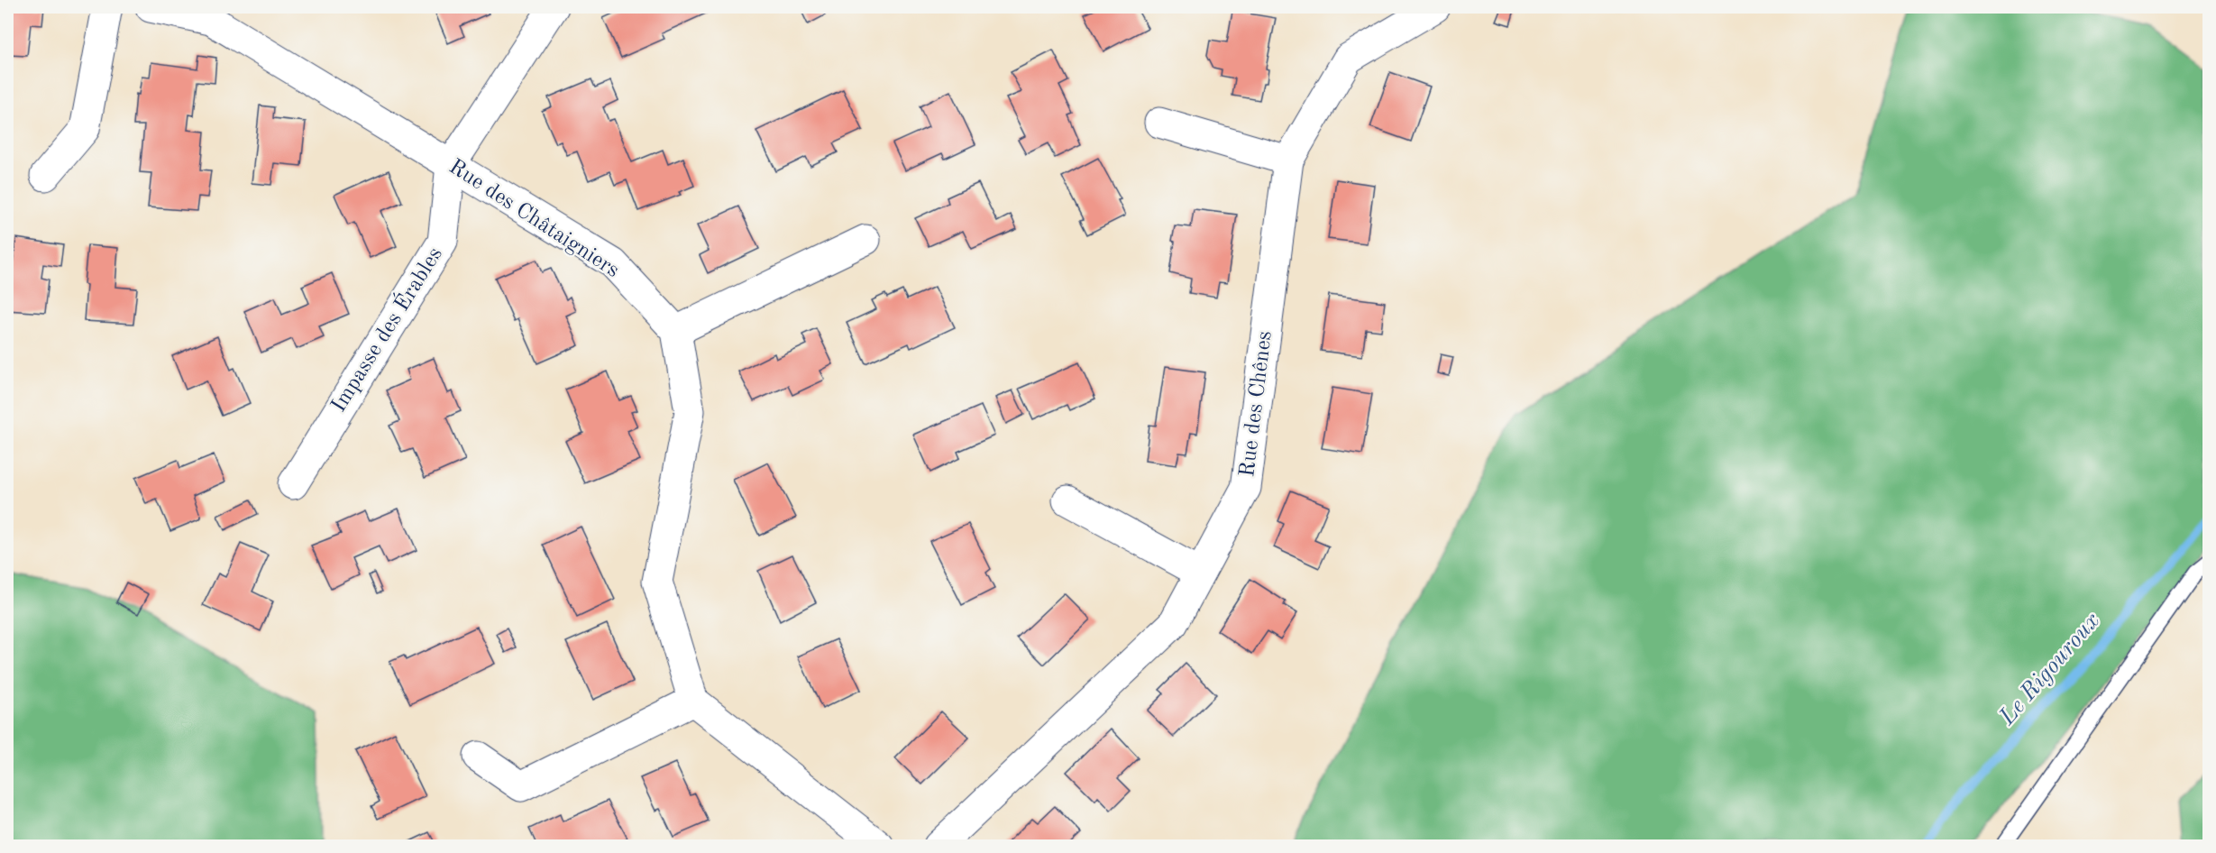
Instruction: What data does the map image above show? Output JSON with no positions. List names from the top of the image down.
{
  "streets": {
    "street": ["Rue des Châtaigniers", "Impasse des Érables", "Rue des Chênes"]
  },
  "crossings": [
    ["Rue des Châtaigniers", "Impasse des Érables"]
  ],
  "water": ["Le Rigouroux"]
}
